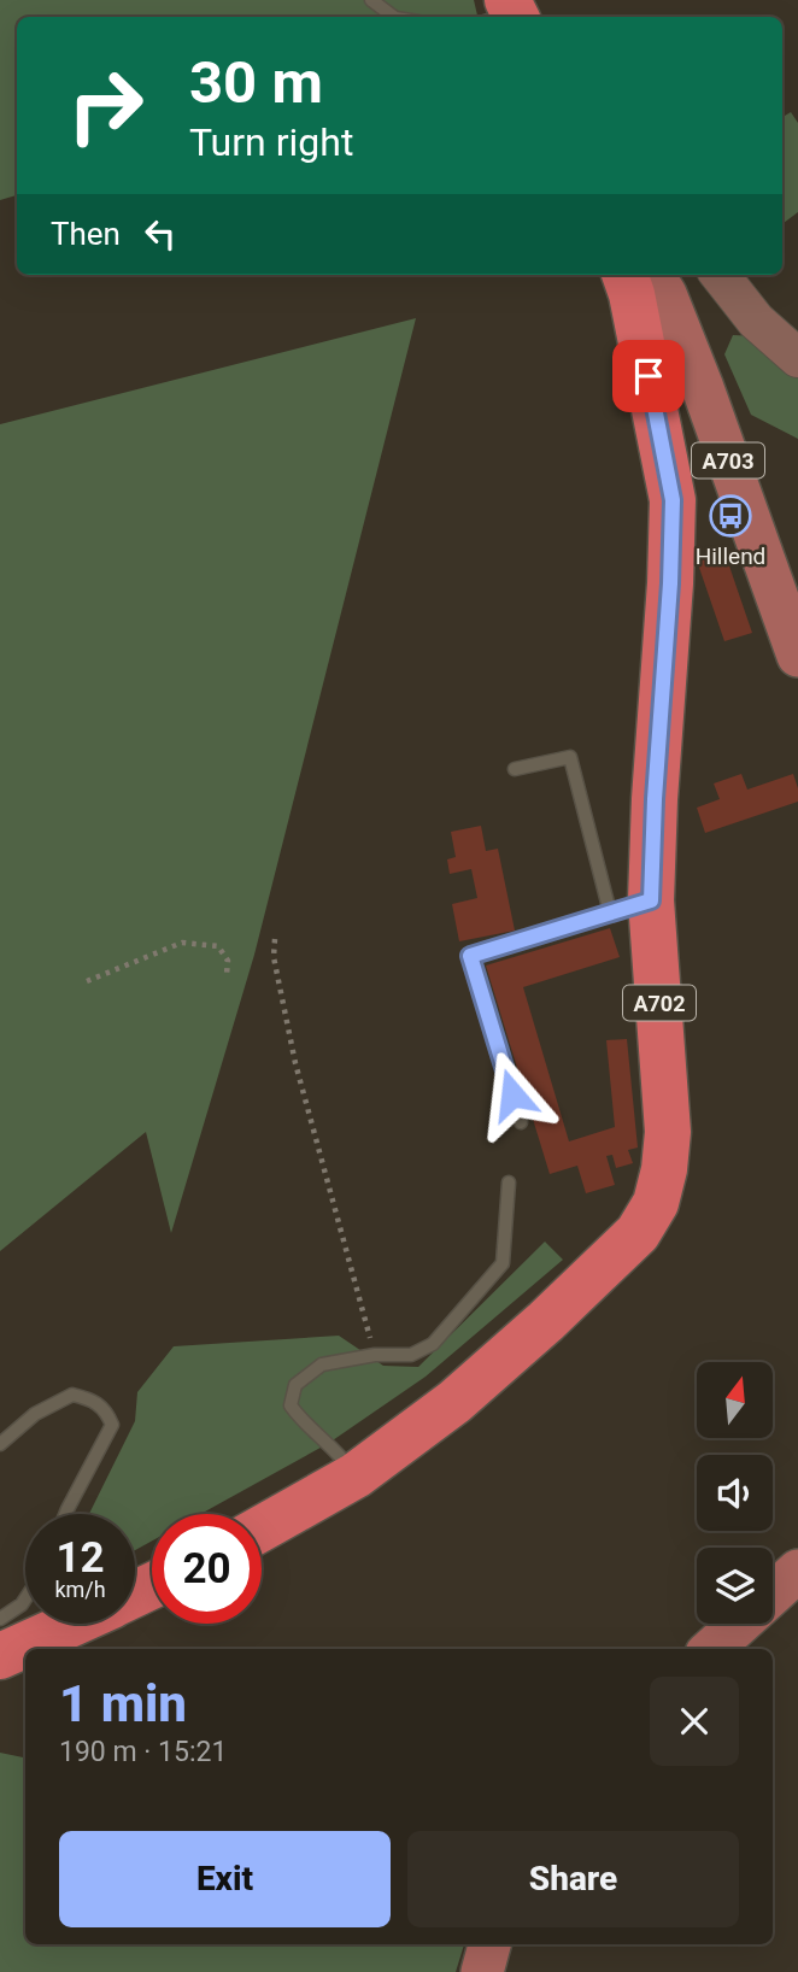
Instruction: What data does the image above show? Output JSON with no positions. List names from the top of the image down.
{
  "streets": {
    "highway": ["A702"],
    "main road": ["A703"]
  },
  "places": {
    "bus stop": ["Hillend"]
  },
  "north": "top",
  "page": {
    "turn": ["30 m", "Turn right"],
    "then": "Then",
    "speed": "12 km/h",
    "limit": "20",
    "heading": ["1 min", "190 m · 15:21"],
    "buttons": ["Exit", "Share"]
  }
}
